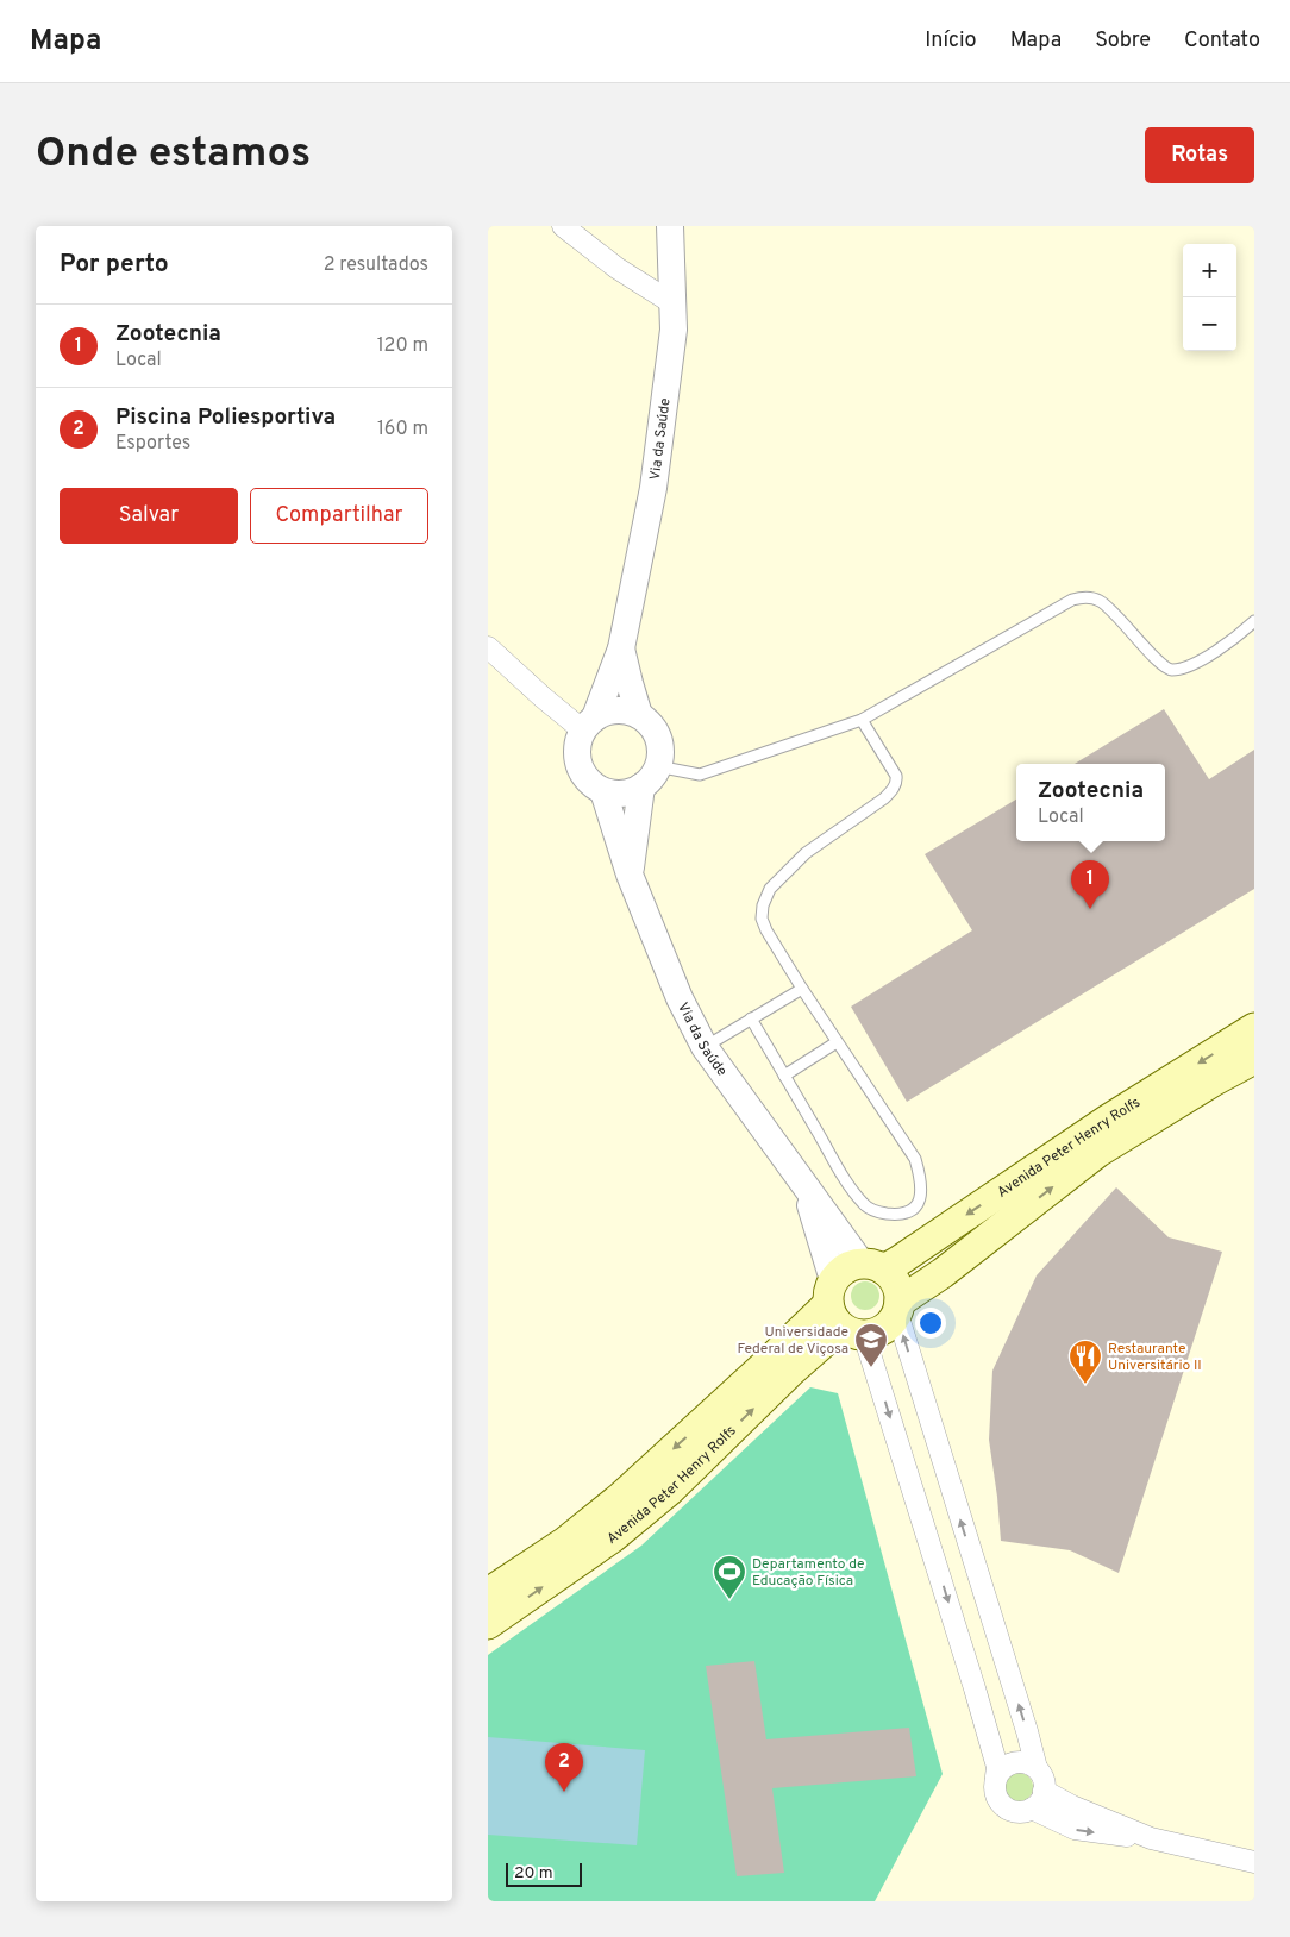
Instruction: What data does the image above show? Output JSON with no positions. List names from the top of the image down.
{
  "streets": {
    "main road": ["Avenida Peter Henry Rolfs"],
    "street": ["Via da Saúde"]
  },
  "crossings": [
    ["Via da Saúde", "Avenida Peter Henry Rolfs"]
  ],
  "places": {
    "school or university": ["Universidade Federal de Viçosa"],
    "restaurant": ["Restaurante Universitário II"],
    "sports": ["Departamento de Educação Física"]
  },
  "scale_bar": "20 m",
  "page": {
    "header": "Mapa",
    "nav": [
      "Início",
      "Mapa",
      "Sobre",
      "Contato"
    ],
    "buttons": [
      "Rotas",
      ["Salvar", "Compartilhar"]
    ],
    "title": "Onde estamos",
    "heading": ["Por perto", "2 resultados"],
    "map_buttons": ["+", "−"],
    "list": [
      {
        "mark": "1",
        "name": "Zootecnia",
        "note": "Local",
        "value": "120 m"
      },
      {
        "mark": "2",
        "name": "Piscina Poliesportiva",
        "note": "Esportes",
        "value": "160 m"
      }
    ],
    "popup": ["Zootecnia", "Local"],
    "pins": ["1", "2"],
    "scale": "20 m"
  }
}
